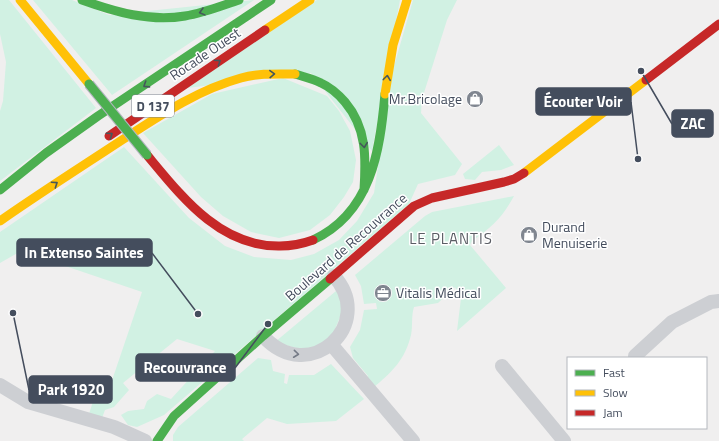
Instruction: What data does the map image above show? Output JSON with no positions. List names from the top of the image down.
{
  "streets": {
    "main road": ["Rocade Ouest", "D 137", "Boulevard de Recouvrance"]
  },
  "districts": ["LE PLANTIS"],
  "places": {
    "other": [
      "ZAC",
      "Écouter Voir",
      "Park 1920",
      "In Extenso Saintes",
      "Recouvrance"
    ],
    "shop": ["Mr.Bricolage", "Durand Menuiserie"],
    "office": ["Vitalis Médical"]
  },
  "legend": ["Fast", "Slow", "Jam"]
}
